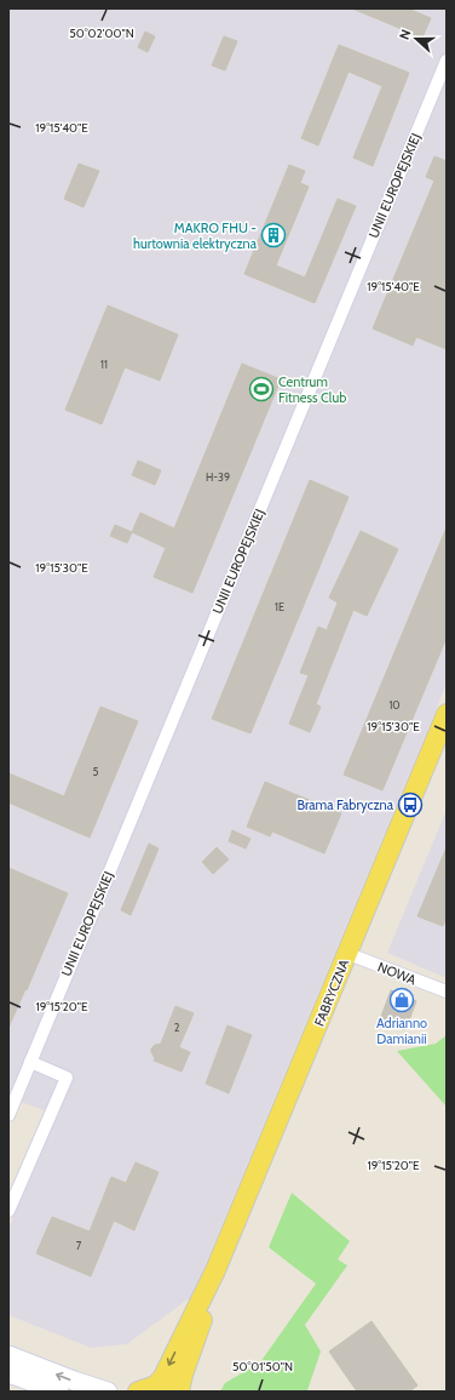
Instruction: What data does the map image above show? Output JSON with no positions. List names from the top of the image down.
{
  "streets": {
    "main road": ["FABRYCZNA"],
    "street": ["UNII EUROPEJSKIEJ", "NOWA"]
  },
  "crossings": [
    ["NOWA", "FABRYCZNA"]
  ],
  "places": {
    "building": ["MAKRO FHU - hurtownia elektryczna"],
    "sports": ["Centrum Fitness Club"],
    "bus stop": ["Brama Fabryczna"],
    "shop": ["Adrianno Damianii"]
  },
  "house_numbers": [
    "11",
    "H-39",
    "1E",
    "10",
    "5",
    "2",
    "7"
  ],
  "north": "left",
  "coordinates": [
    "50°02'00\"N",
    "19°15'40\"E",
    "19°15'30\"E",
    "19°15'20\"E",
    "50°01'50\"N"
  ]
}
